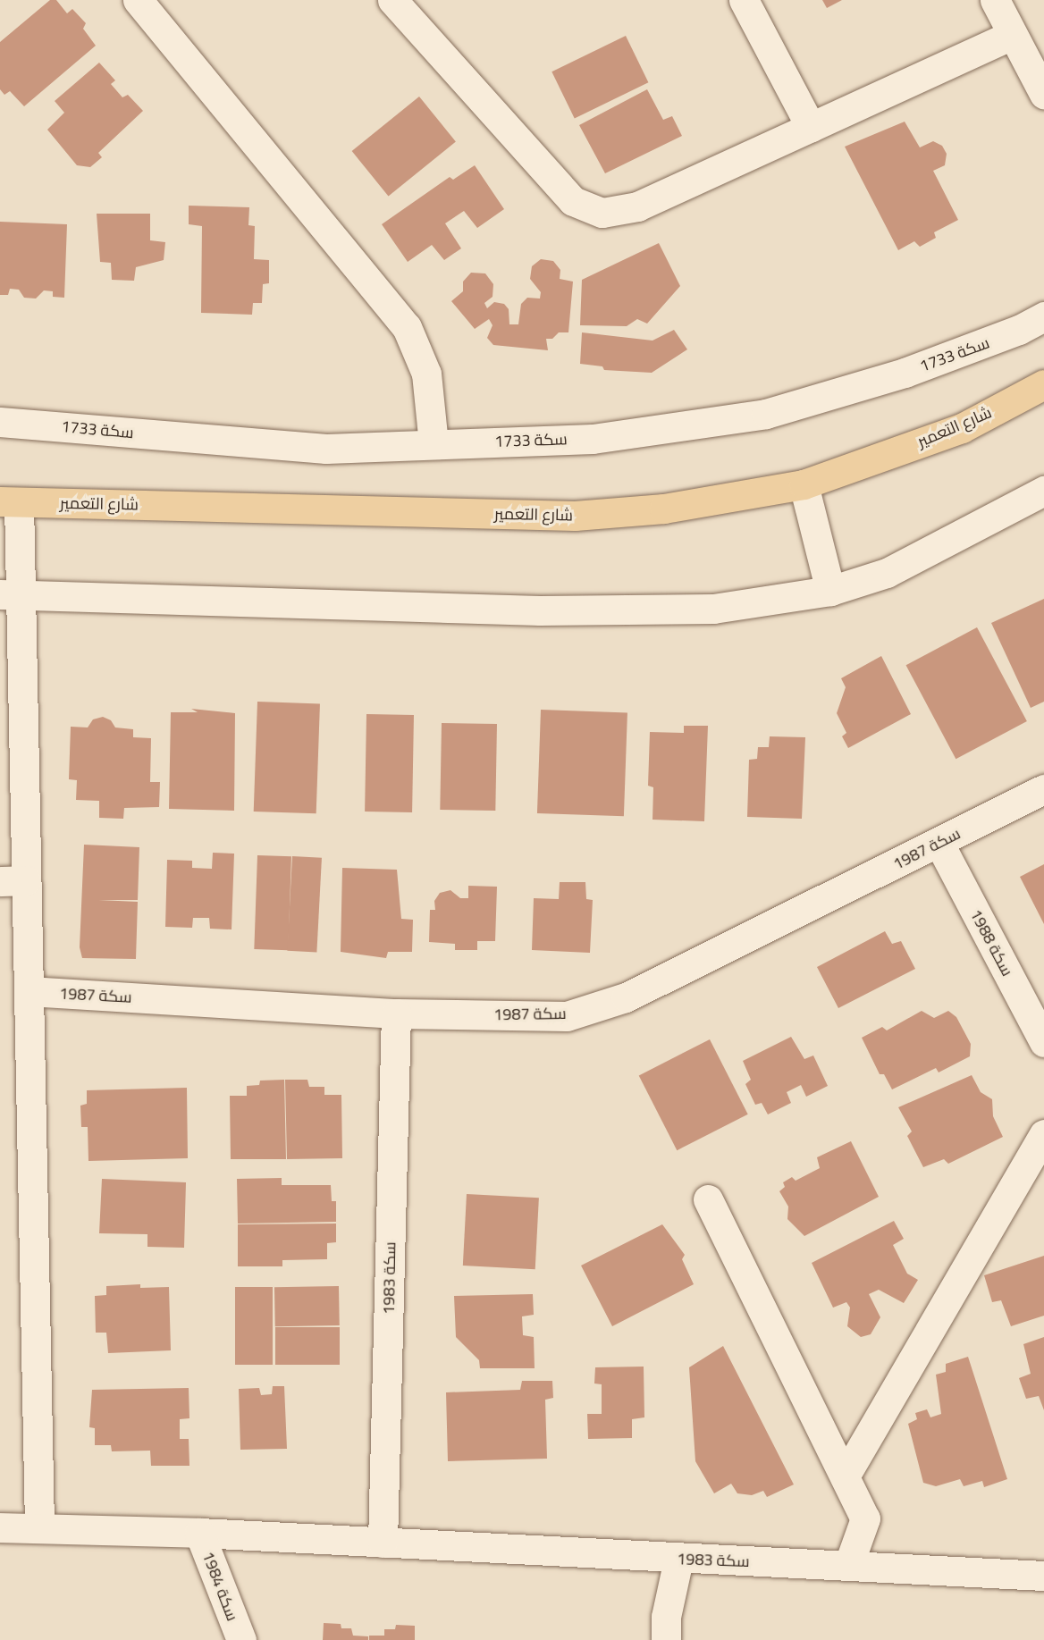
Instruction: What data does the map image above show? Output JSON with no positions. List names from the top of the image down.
{
  "streets": {
    "main road": ["شارع التعمير"],
    "street": [
      "سكة 1733",
      "سكة 1987",
      "سكة 1988",
      "سكة 1983",
      "سكة 1984"
    ]
  },
  "crossings": [
    ["سكة 1987", "سكة 1988"],
    ["سكة 1987", "سكة 1983"],
    ["سكة 1983", "سكة 1984"]
  ]
}
